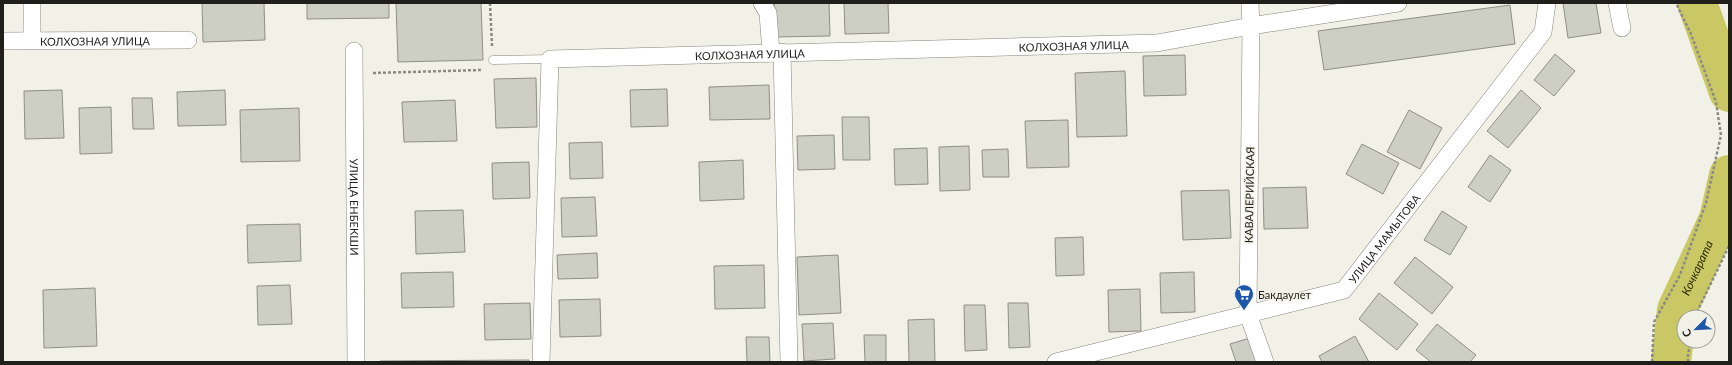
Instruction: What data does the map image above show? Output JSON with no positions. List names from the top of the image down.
{
  "streets": {
    "street": [
      "КОЛХОЗНАЯ УЛИЦА",
      "КАВАЛЕРИЙСКАЯ",
      "УЛИЦА ЕНБЕКШИ",
      "УЛИЦА МАМЫТОВА"
    ]
  },
  "crossings": [
    ["КОЛХОЗНАЯ УЛИЦА", "КАВАЛЕРИЙСКАЯ"],
    ["КАВАЛЕРИЙСКАЯ", "УЛИЦА МАМЫТОВА"]
  ],
  "water": ["Кочкарата"],
  "places": {
    "supermarket": ["Бакдаулет"]
  },
  "north": "bottom left"
}
